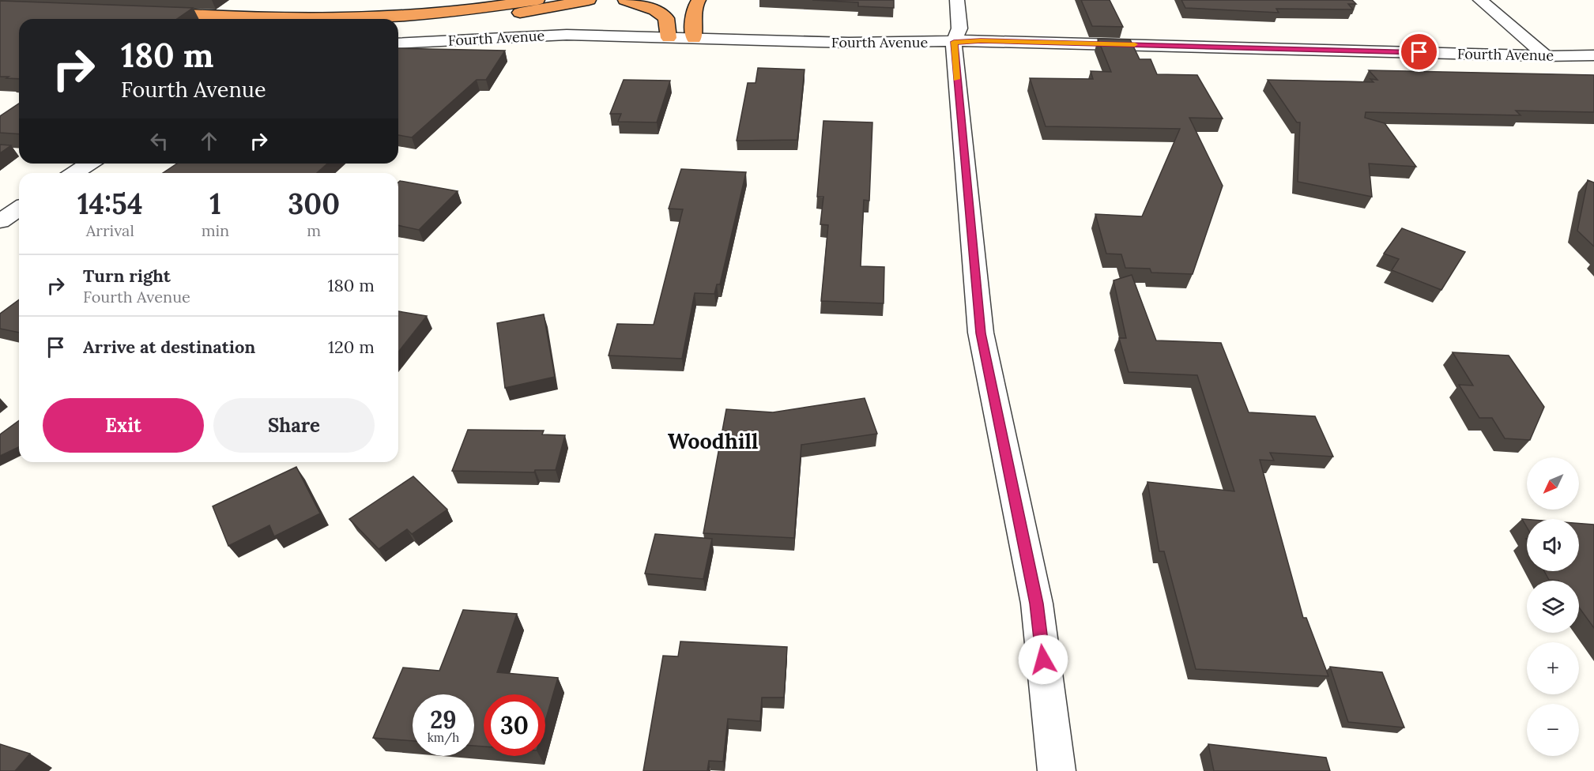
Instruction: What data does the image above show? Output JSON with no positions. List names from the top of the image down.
{
  "streets": {
    "street": ["Fourth Avenue"]
  },
  "districts": ["Woodhill"],
  "north": "bottom left",
  "page": {
    "turn": ["180 m", "Fourth Avenue"],
    "eta": [
      "14:54",
      "Arrival",
      "1",
      "min",
      "300",
      "m"
    ],
    "list": [
      {
        "name": "Turn right",
        "note": "Fourth Avenue",
        "value": "180 m"
      },
      {
        "name": "Arrive at destination",
        "value": "120 m"
      }
    ],
    "buttons": ["Exit", "Share"],
    "map_buttons": ["+", "−"],
    "speed": "29 km/h",
    "limit": "30"
  }
}
